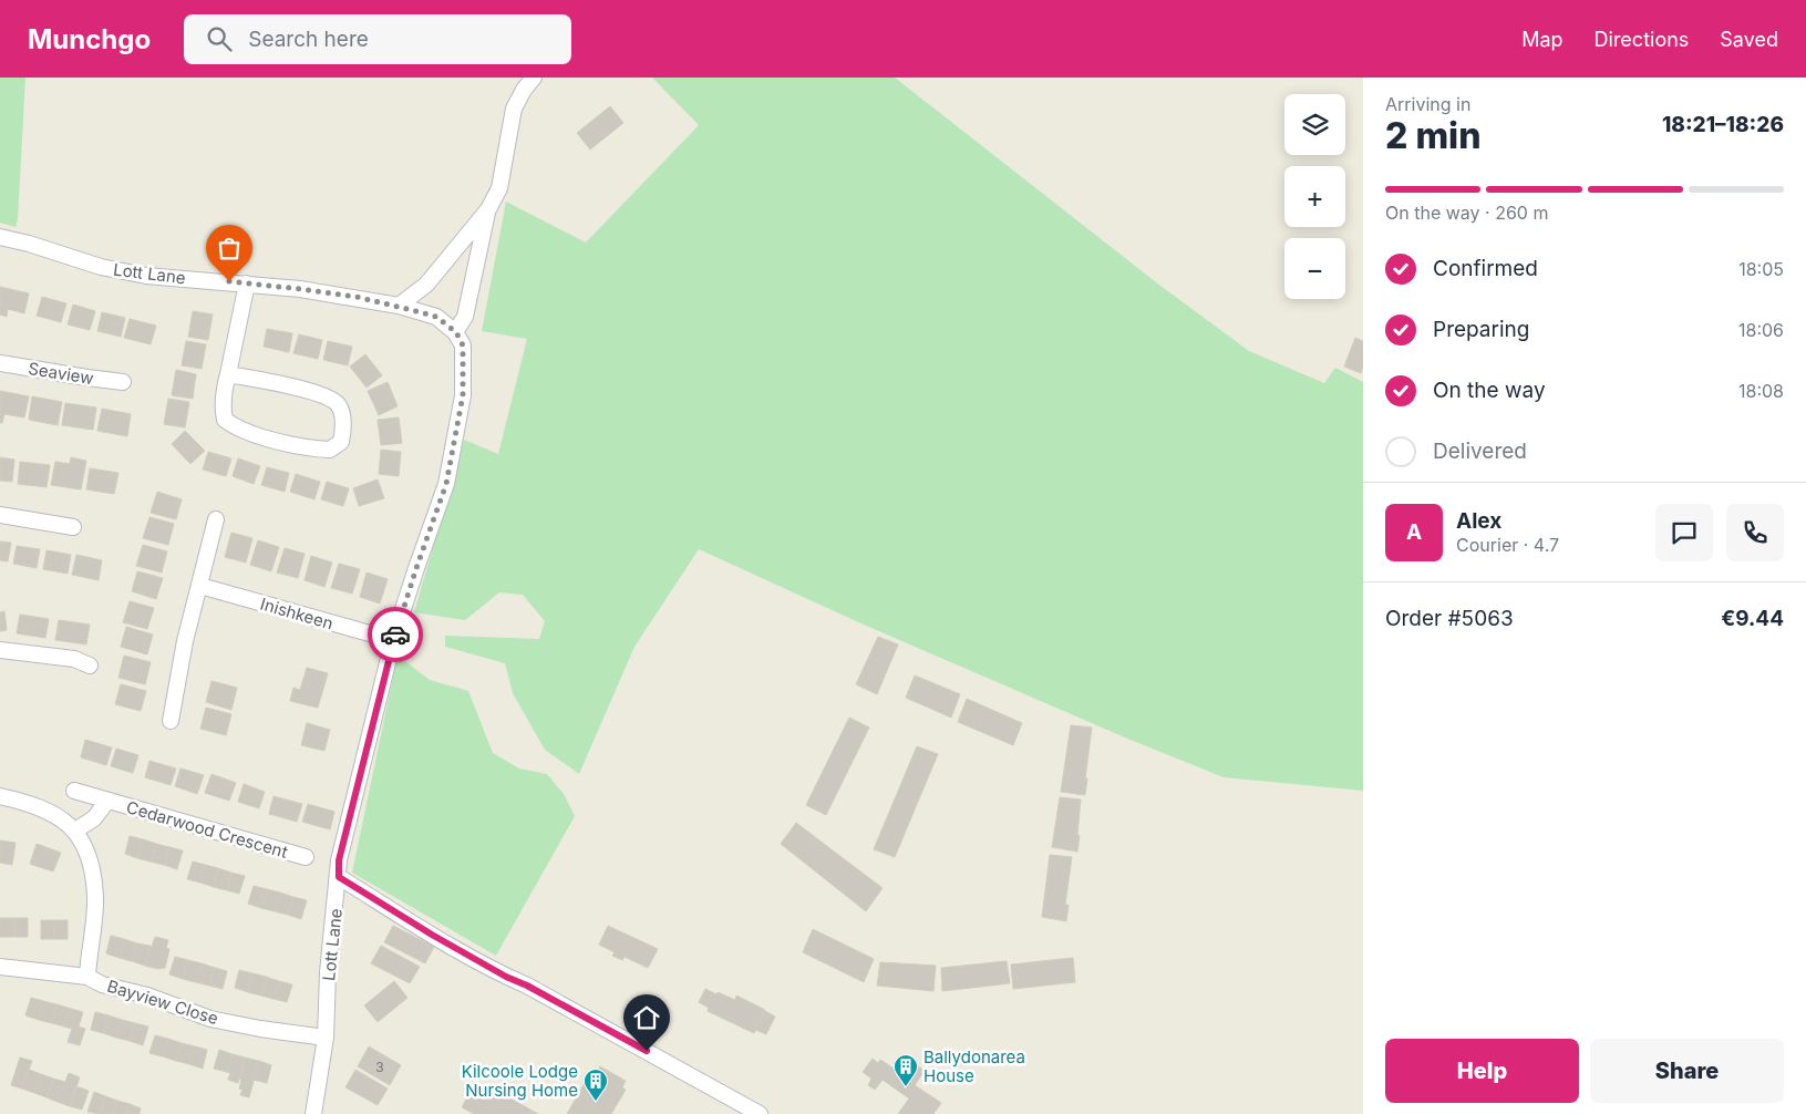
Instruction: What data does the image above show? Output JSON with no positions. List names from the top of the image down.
{
  "streets": {
    "street": [
      "Lott Lane",
      "Seaview",
      "Inishkeen",
      "Cedarwood Crescent",
      "Bayview Close"
    ]
  },
  "crossings": [
    ["Lott Lane", "Inishkeen"],
    ["Lott Lane", "Bayview Close"]
  ],
  "places": {
    "building": ["Ballydonarea House", "Kilcoole Lodge Nursing Home"]
  },
  "house_numbers": ["3"],
  "page": {
    "header": "Munchgo",
    "search": "Search here",
    "nav": ["Map", "Directions", "Saved"],
    "heading": ["2 min", "Arriving in", "18:21–18:26"],
    "panel": [
      "Alex",
      "Courier · 4.7",
      "Order #5063",
      "€9.44"
    ],
    "map_buttons": ["+", "−"],
    "bar": "On the way · 260 m",
    "list": [
      ["Confirmed", "18:05"],
      ["Preparing", "18:06"],
      ["On the way", "18:08"],
      "Delivered"
    ],
    "round": "A",
    "buttons": ["Help", "Share"]
  }
}
